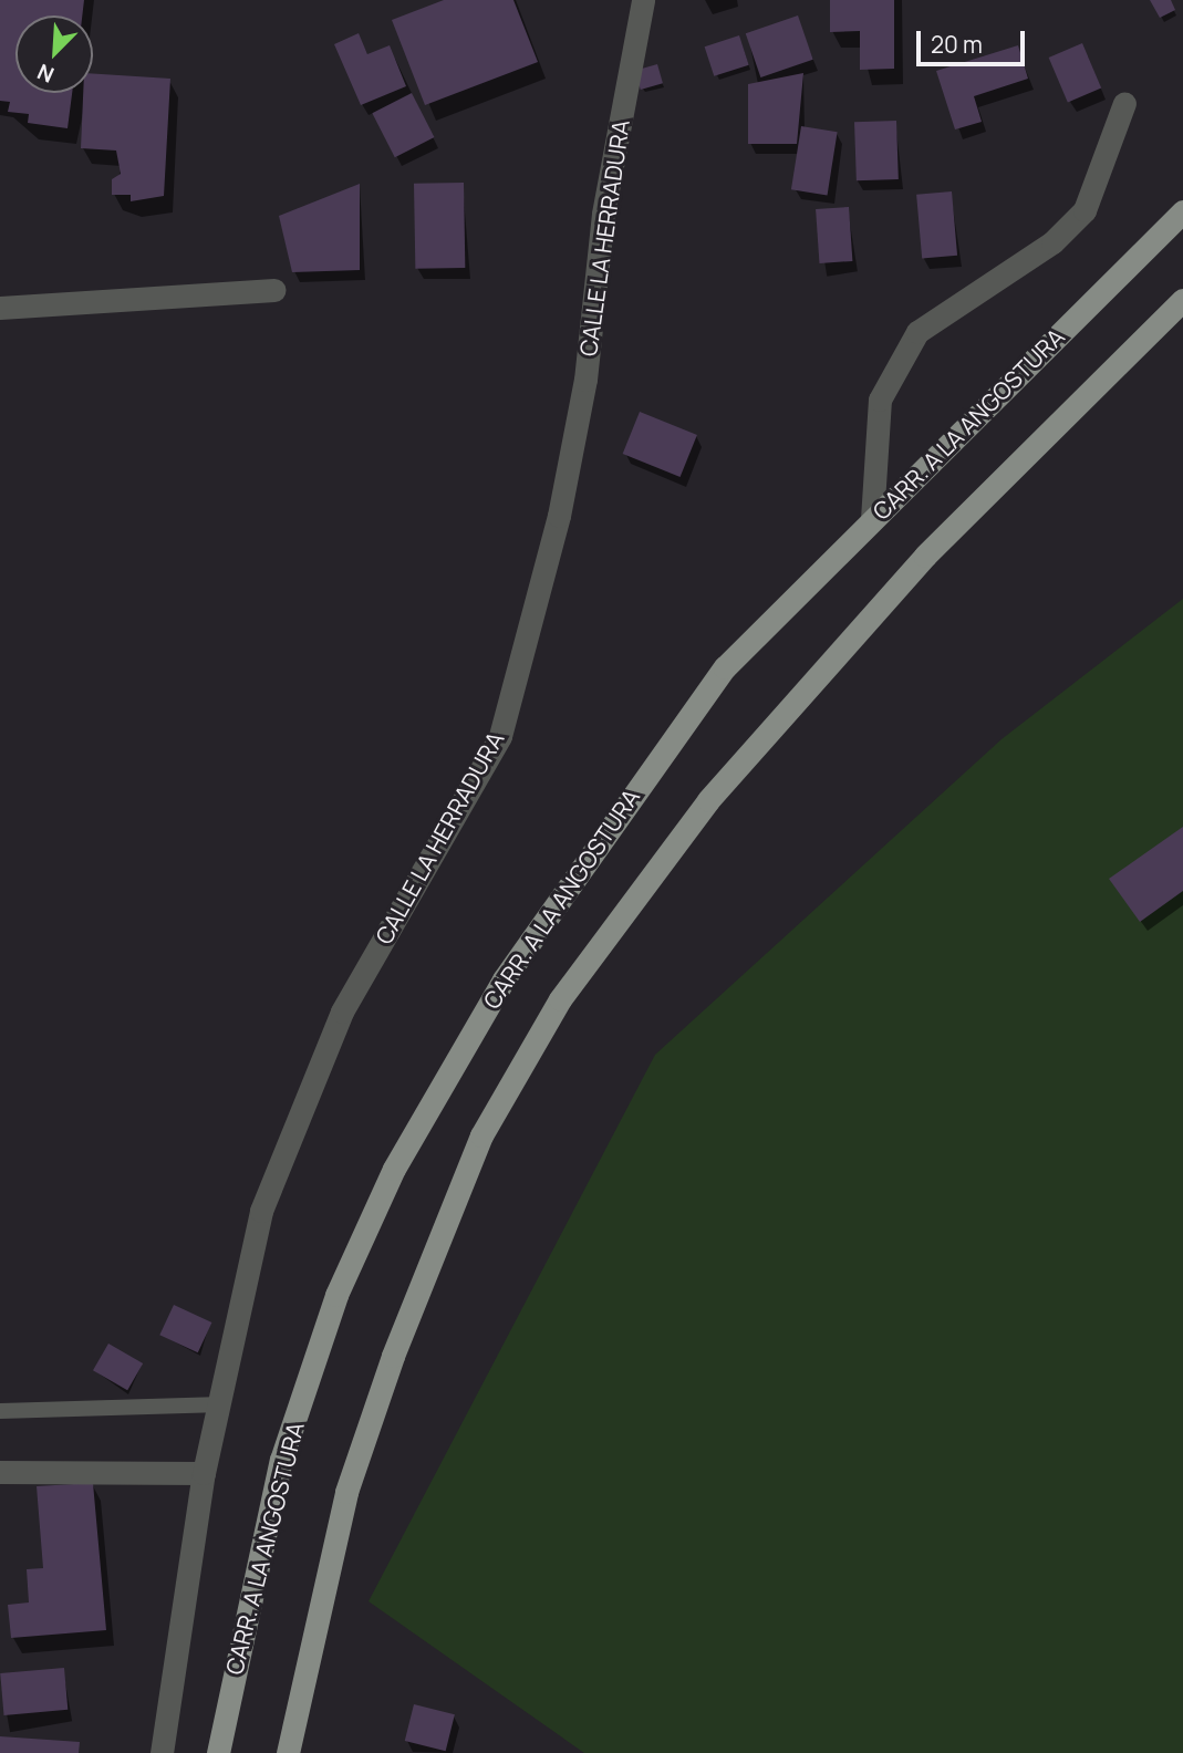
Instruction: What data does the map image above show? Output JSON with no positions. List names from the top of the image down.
{
  "streets": {
    "main road": ["CARR. A LA ANGOSTURA"],
    "street": ["CALLE LA HERRADURA"]
  },
  "scale_bar": "20 m",
  "north": "bottom left"
}
